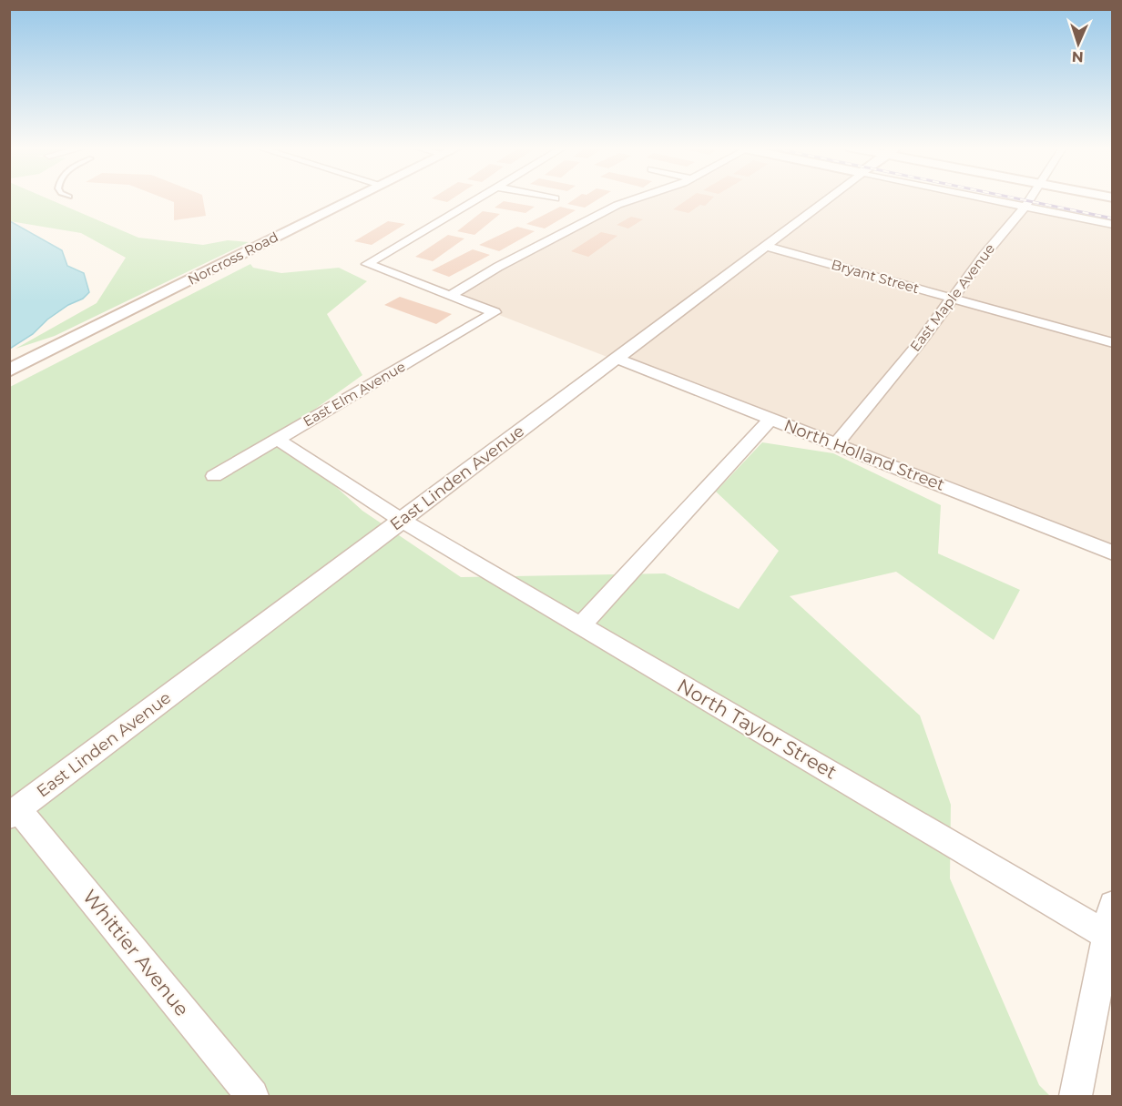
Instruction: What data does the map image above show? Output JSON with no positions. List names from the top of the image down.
{
  "streets": {
    "street": [
      "Norcross Road",
      "Bryant Street",
      "East Maple Avenue",
      "East Elm Avenue",
      "North Holland Street",
      "East Linden Avenue",
      "North Taylor Street",
      "Whittier Avenue"
    ]
  },
  "crossings": [
    ["Bryant Street", "East Maple Avenue"],
    ["Bryant Street", "East Linden Avenue"],
    ["East Maple Avenue", "North Holland Street"],
    ["East Elm Avenue", "North Taylor Street"],
    ["North Holland Street", "East Linden Avenue"],
    ["East Linden Avenue", "North Taylor Street"],
    ["East Linden Avenue", "Whittier Avenue"]
  ],
  "north": "bottom"
}
